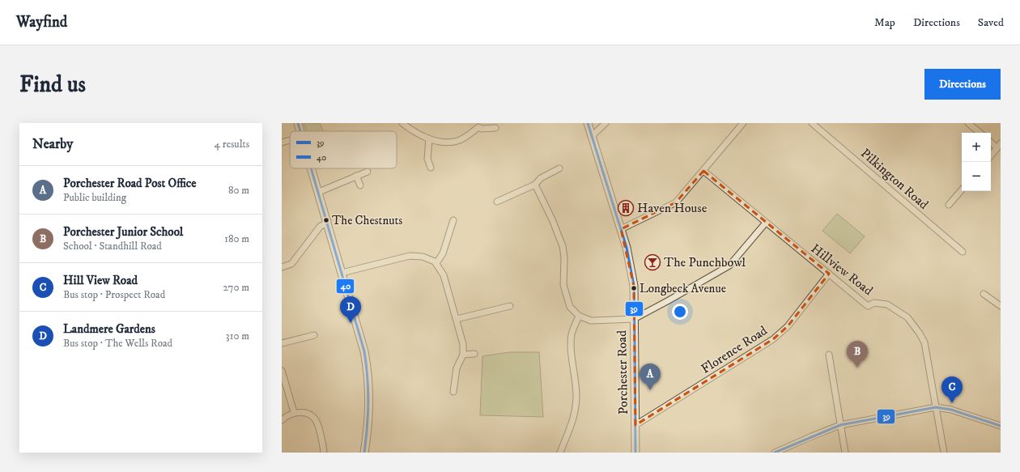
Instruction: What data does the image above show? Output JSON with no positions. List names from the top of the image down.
{
  "streets": {
    "street": [
      "Pilkington Road",
      "Hillview Road",
      "Florence Road",
      "Porchester Road"
    ]
  },
  "crossings": [
    ["Hillview Road", "Florence Road"],
    ["Florence Road", "Porchester Road"]
  ],
  "places": {
    "building": ["Haven House"],
    "other": ["The Chestnuts", "Longbeck Avenue"],
    "bar": ["The Punchbowl"]
  },
  "lines": ["transit line 39", "transit line 40"],
  "legend": ["39", "40"],
  "page": {
    "header": "Wayfind",
    "nav": ["Map", "Directions", "Saved"],
    "buttons": "Directions",
    "title": "Find us",
    "heading": ["Nearby", "4 results"],
    "map_buttons": ["+", "−"],
    "list": [
      {
        "mark": "A",
        "name": "Porchester Road Post Office",
        "note": "Public building",
        "value": "80 m"
      },
      {
        "mark": "B",
        "name": "Porchester Junior School",
        "note": "School · Standhill Road",
        "value": "180 m"
      },
      {
        "mark": "C",
        "name": "Hill View Road",
        "note": "Bus stop · Prospect Road",
        "value": "270 m"
      },
      {
        "mark": "D",
        "name": "Landmere Gardens",
        "note": "Bus stop · The Wells Road",
        "value": "310 m"
      }
    ],
    "pins": [
      "D",
      "B",
      "A",
      "C"
    ]
  }
}
